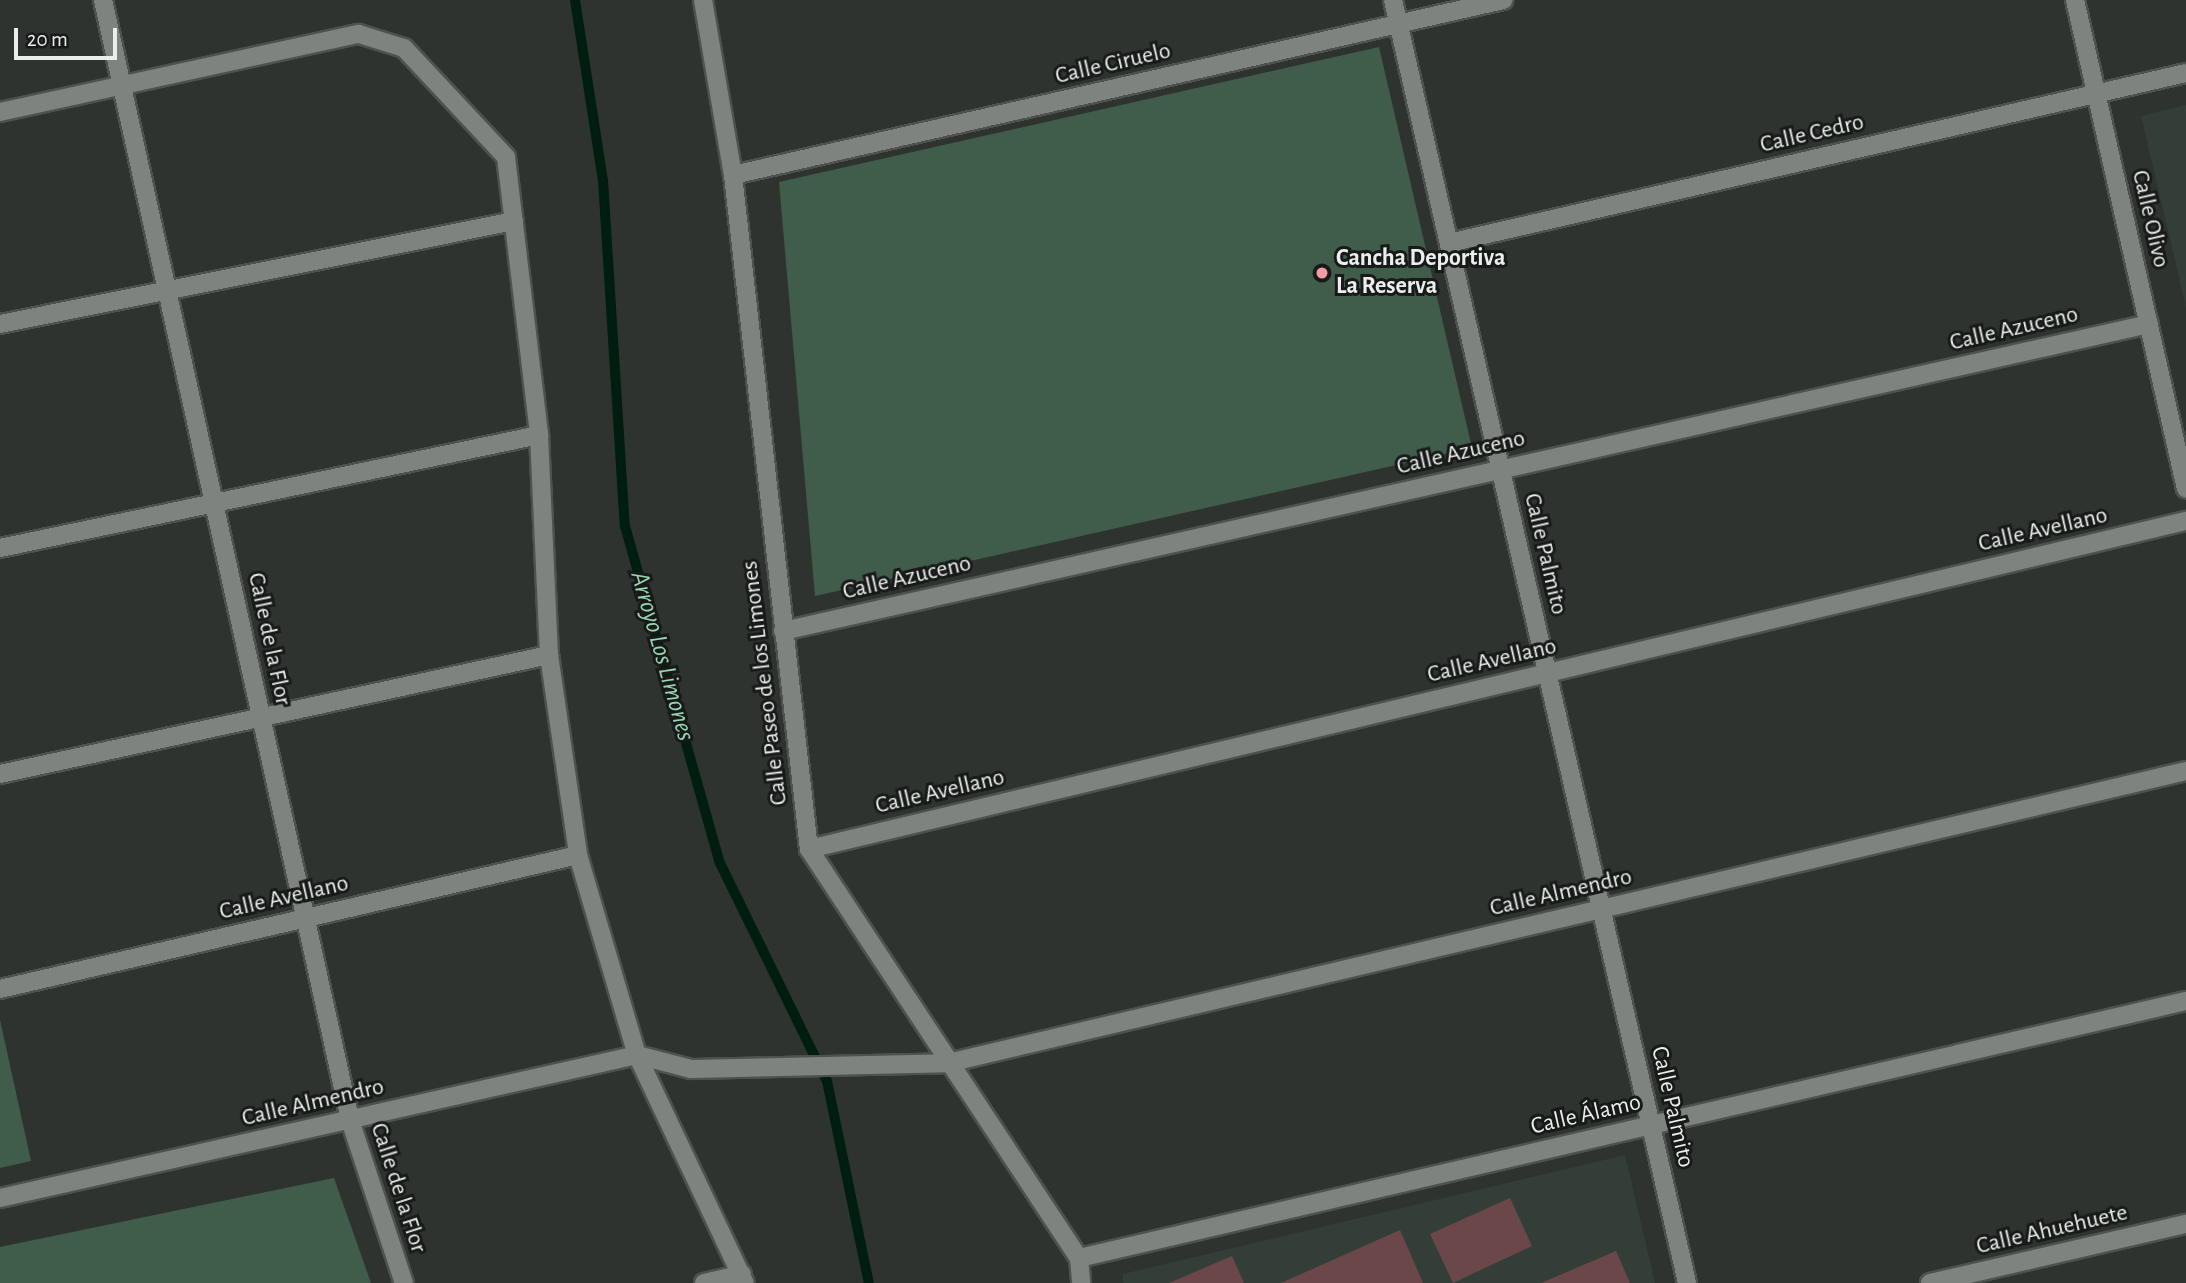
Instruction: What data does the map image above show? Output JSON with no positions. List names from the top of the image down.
{
  "streets": {
    "street": [
      "Calle Ciruelo",
      "Calle Cedro",
      "Calle Olivo",
      "Calle Azuceno",
      "Calle Avellano",
      "Calle Palmito",
      "Calle de la Flor",
      "Calle Paseo de los Limones",
      "Calle Almendro",
      "Calle Álamo",
      "Calle Ahuehuete"
    ]
  },
  "crossings": [
    ["Calle Ciruelo", "Calle Palmito"],
    ["Calle Ciruelo", "Calle Paseo de los Limones"],
    ["Calle Cedro", "Calle Olivo"],
    ["Calle Cedro", "Calle Palmito"],
    ["Calle Olivo", "Calle Azuceno"],
    ["Calle Azuceno", "Calle Palmito"],
    ["Calle Azuceno", "Calle Paseo de los Limones"],
    ["Calle Avellano", "Calle Palmito"],
    ["Calle Avellano", "Calle de la Flor"],
    ["Calle Avellano", "Calle Paseo de los Limones"],
    ["Calle Palmito", "Calle Almendro"],
    ["Calle Palmito", "Calle Álamo"],
    ["Calle de la Flor", "Calle Almendro"],
    ["Calle Paseo de los Limones", "Calle Almendro"],
    ["Calle Paseo de los Limones", "Calle Álamo"]
  ],
  "water": ["Arroyo Los Limones"],
  "places": ["Cancha Deportiva La Reserva"],
  "scale_bar": "20 m"
}
